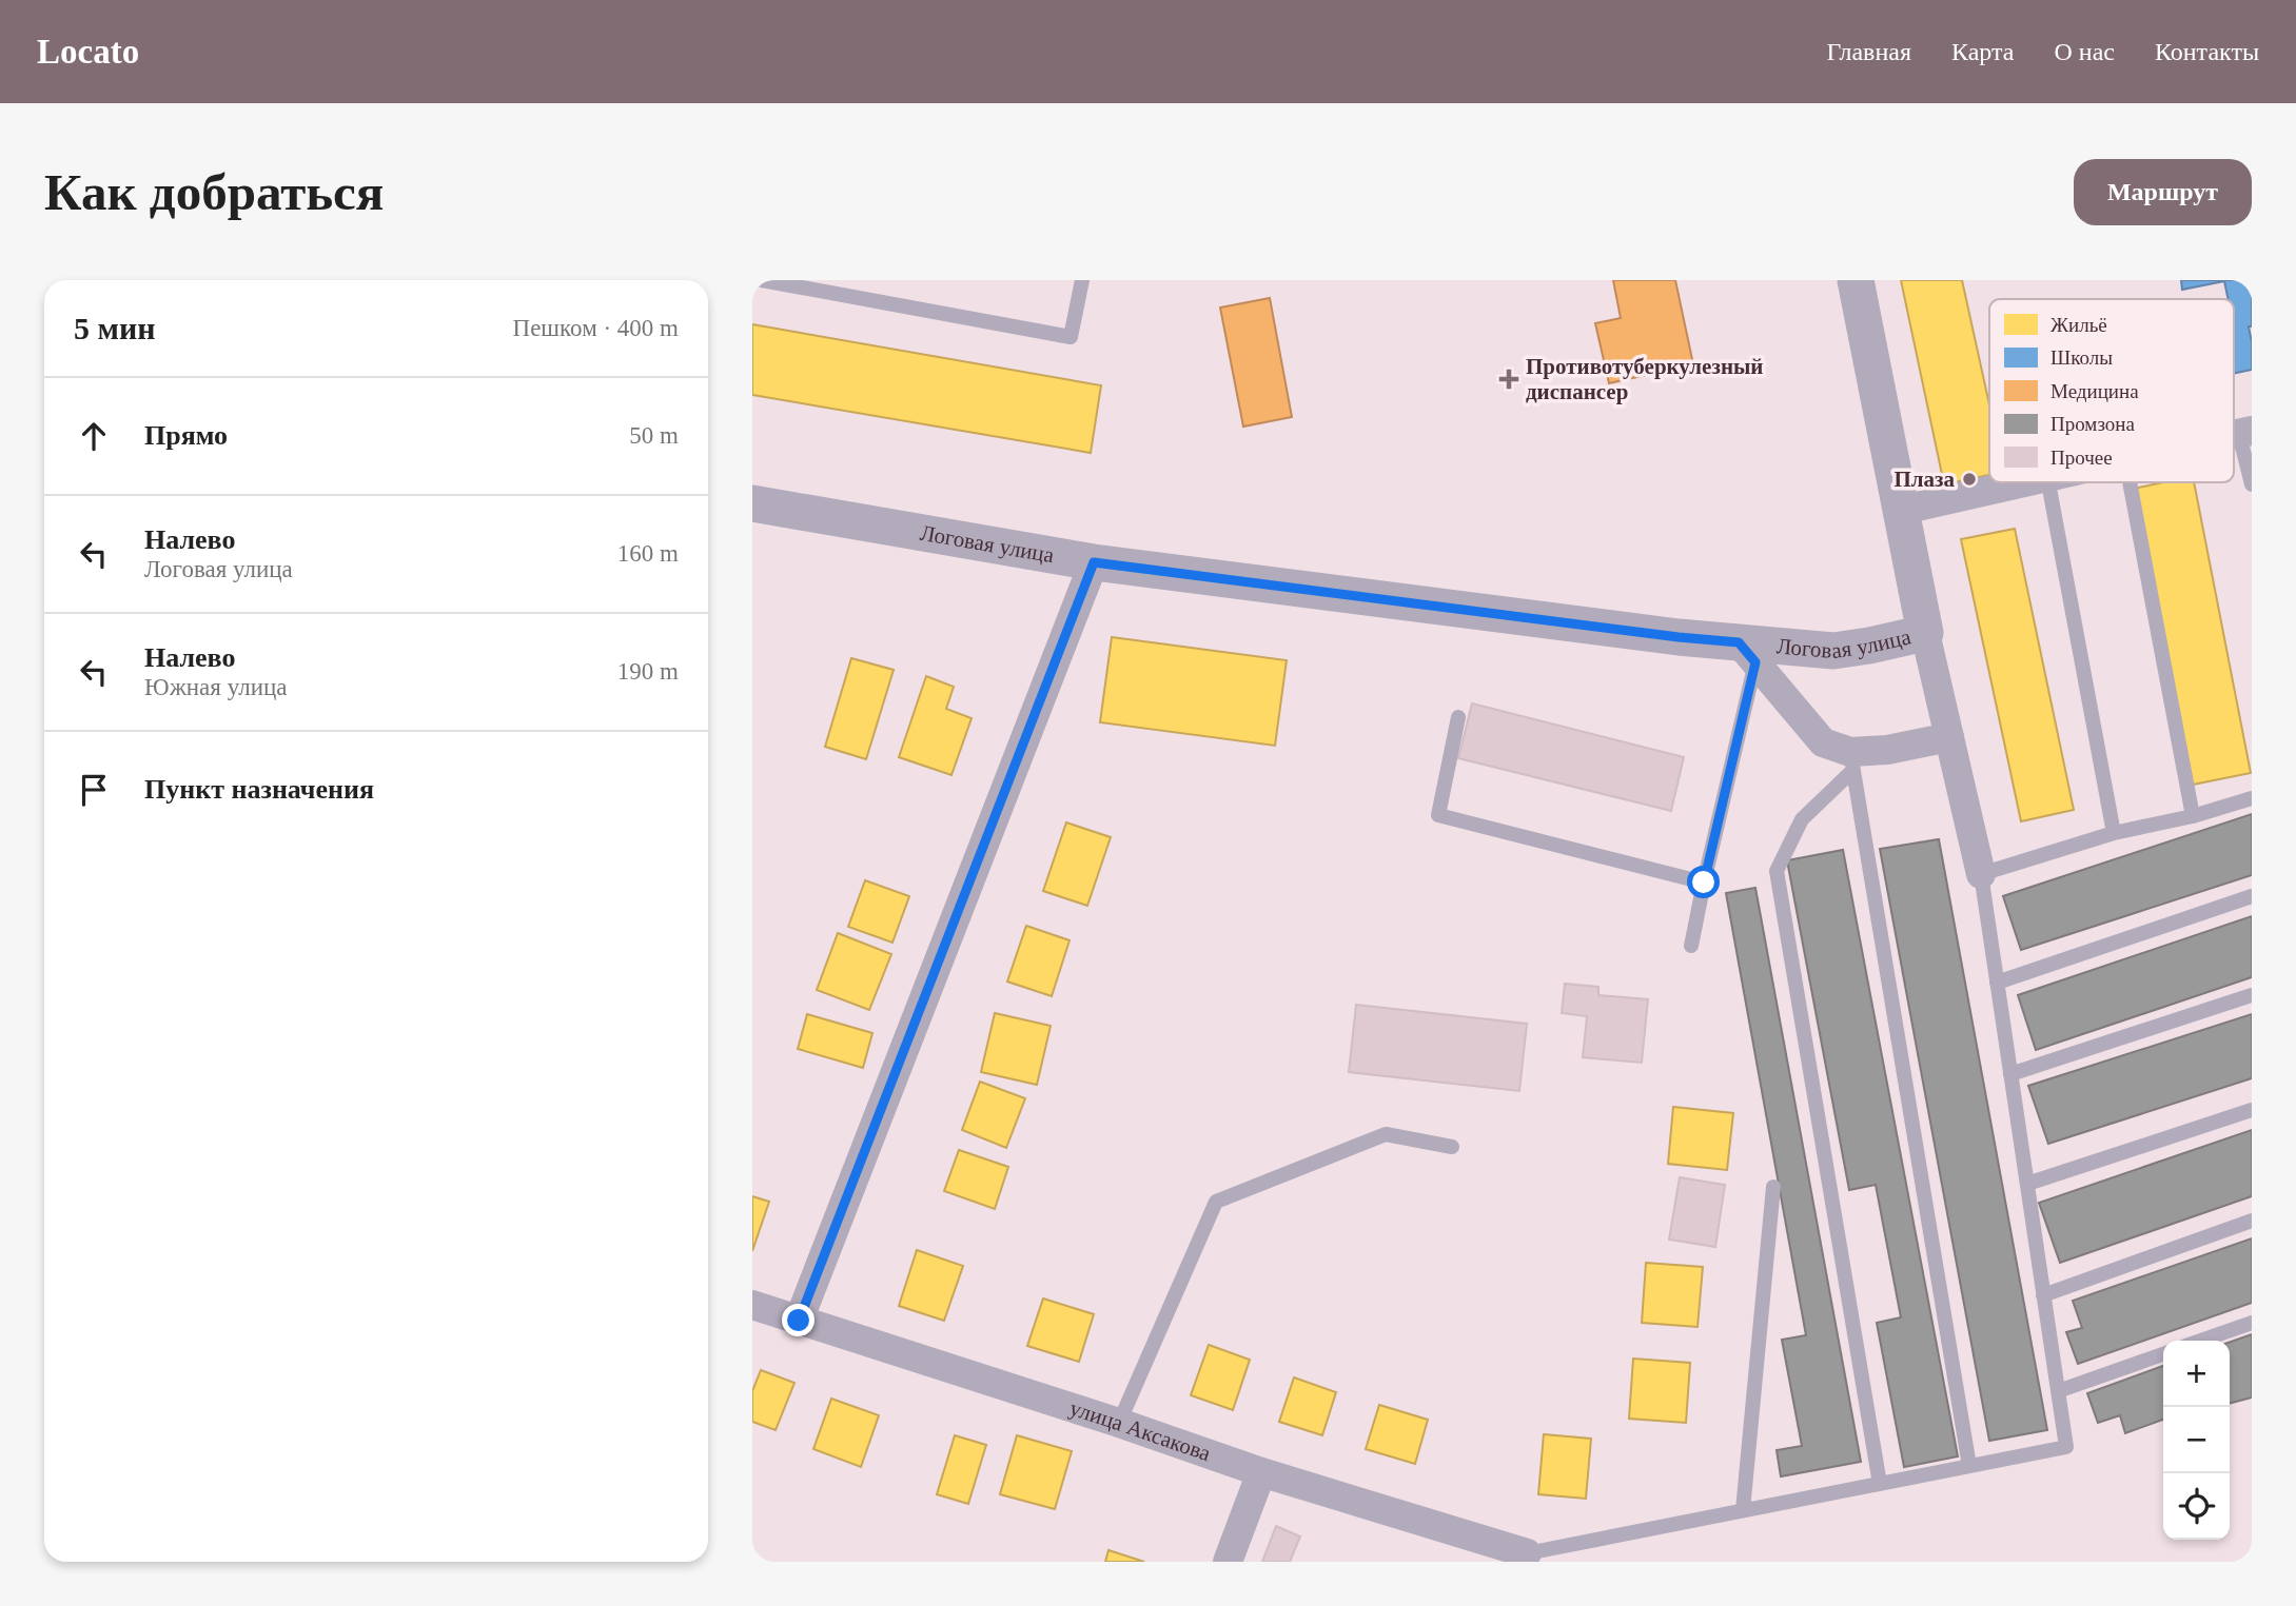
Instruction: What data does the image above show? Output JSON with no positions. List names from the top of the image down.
{
  "streets": {
    "street": ["Логовая улица", "улица Аксакова"]
  },
  "places": {
    "health": ["Противотуберкулезный диспансер"],
    "other": ["Плаза"]
  },
  "legend": [
    "Жильё",
    "Школы",
    "Медицина",
    "Промзона",
    "Прочее"
  ],
  "page": {
    "header": "Locato",
    "nav": [
      "Главная",
      "Карта",
      "О нас",
      "Контакты"
    ],
    "buttons": "Маршрут",
    "title": "Как добраться",
    "heading": ["5 мин", "Пешком · 400 m"],
    "list": [
      ["Прямо", "50 m"],
      ["Налево", "Логовая улица", "160 m"],
      ["Налево", "Южная улица", "190 m"],
      "Пункт назначения"
    ],
    "map_buttons": ["+", "−"]
  }
}
